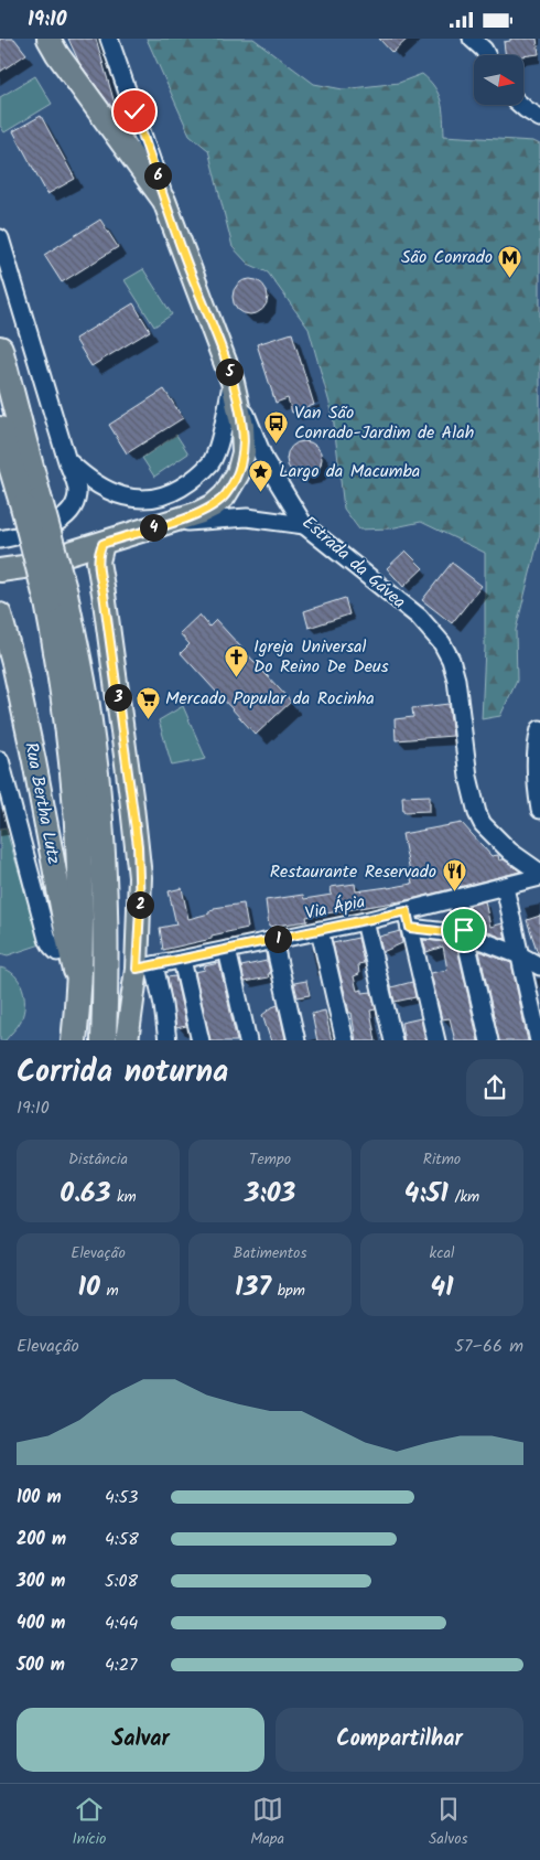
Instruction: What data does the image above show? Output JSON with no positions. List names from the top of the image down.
{
  "streets": {
    "main road": ["Estrada da Gávea", "Rua Bertha Lutz"],
    "street": ["Via Ápia"]
  },
  "crossings": [
    ["Estrada da Gávea", "Via Ápia"]
  ],
  "places": {
    "metro station": ["São Conrado"],
    "bus stop": ["Van São Conrado-Jardim de Alah"],
    "place": ["Largo da Macumba"],
    "church": ["Igreja Universal Do Reino De Deus"],
    "supermarket": ["Mercado Popular da Rocinha"],
    "restaurant": ["Restaurante Reservado"]
  },
  "north": "right",
  "page": {
    "status": "19:10",
    "pins": [
      "6",
      "5",
      "4",
      "3",
      "2",
      "1"
    ],
    "heading": ["Corrida noturna", "19:10"],
    "stats": [
      ["Distância", "0.63 km"],
      ["Tempo", "3:03"],
      ["Ritmo", "4:51 /km"],
      ["Elevação", "10 m"],
      ["Batimentos", "137 bpm"],
      ["kcal", "41"]
    ],
    "chart": ["Elevação", "57–66 m"],
    "list": [
      {
        "name": "100 m",
        "note": "4:53"
      },
      {
        "name": "200 m",
        "note": "4:58"
      },
      {
        "name": "300 m",
        "note": "5:08"
      },
      {
        "name": "400 m",
        "note": "4:44"
      },
      {
        "name": "500 m",
        "note": "4:27"
      }
    ],
    "buttons": ["Salvar", "Compartilhar"],
    "tabs": ["Início", "Mapa", "Salvos"]
  }
}
